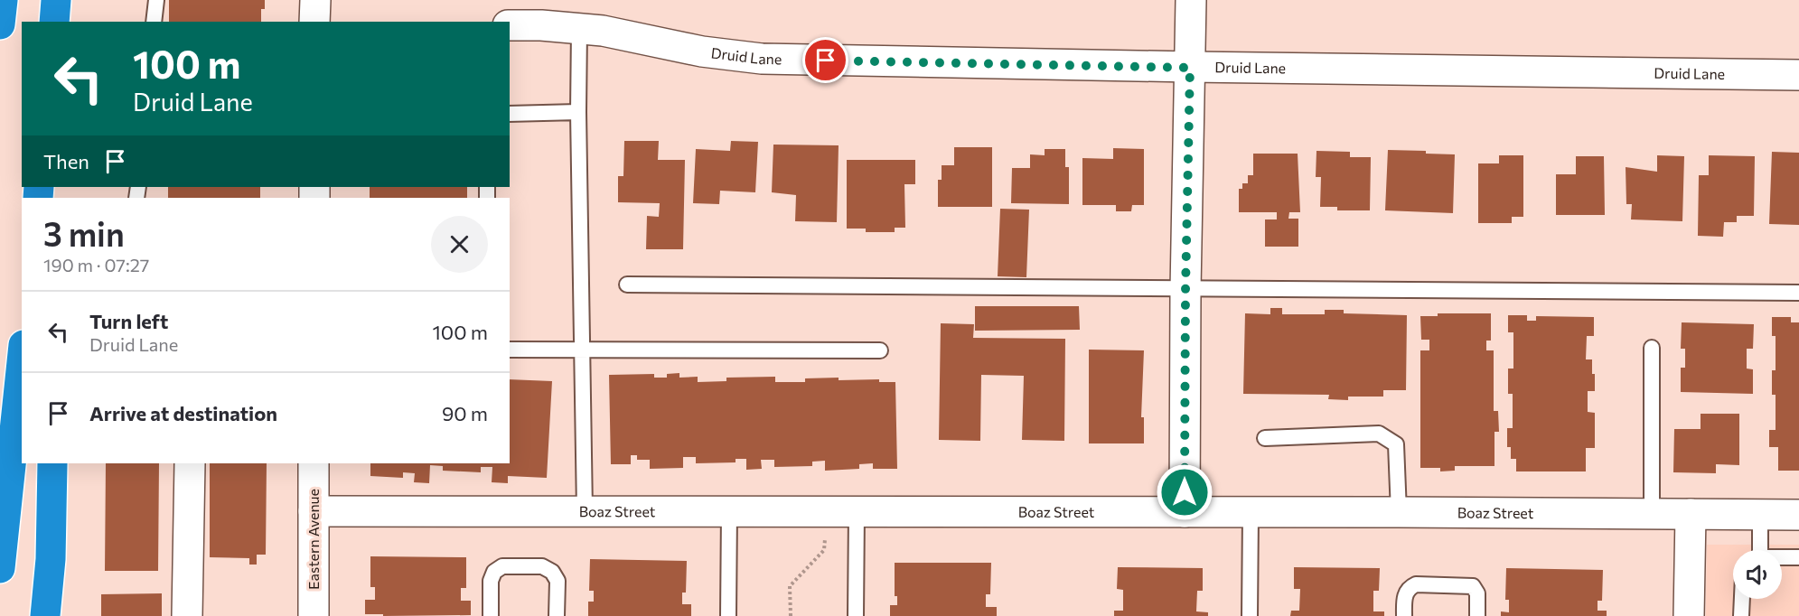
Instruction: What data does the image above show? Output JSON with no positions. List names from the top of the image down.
{
  "streets": {
    "street": ["Druid Lane", "Boaz Street", "Eastern Avenue"]
  },
  "crossings": [
    ["Boaz Street", "Eastern Avenue"]
  ],
  "page": {
    "turn": ["100 m", "Druid Lane"],
    "then": "Then",
    "heading": ["3 min", "190 m · 07:27"],
    "list": [
      {
        "name": "Turn left",
        "note": "Druid Lane",
        "value": "100 m"
      },
      {
        "name": "Arrive at destination",
        "value": "90 m"
      }
    ]
  }
}
